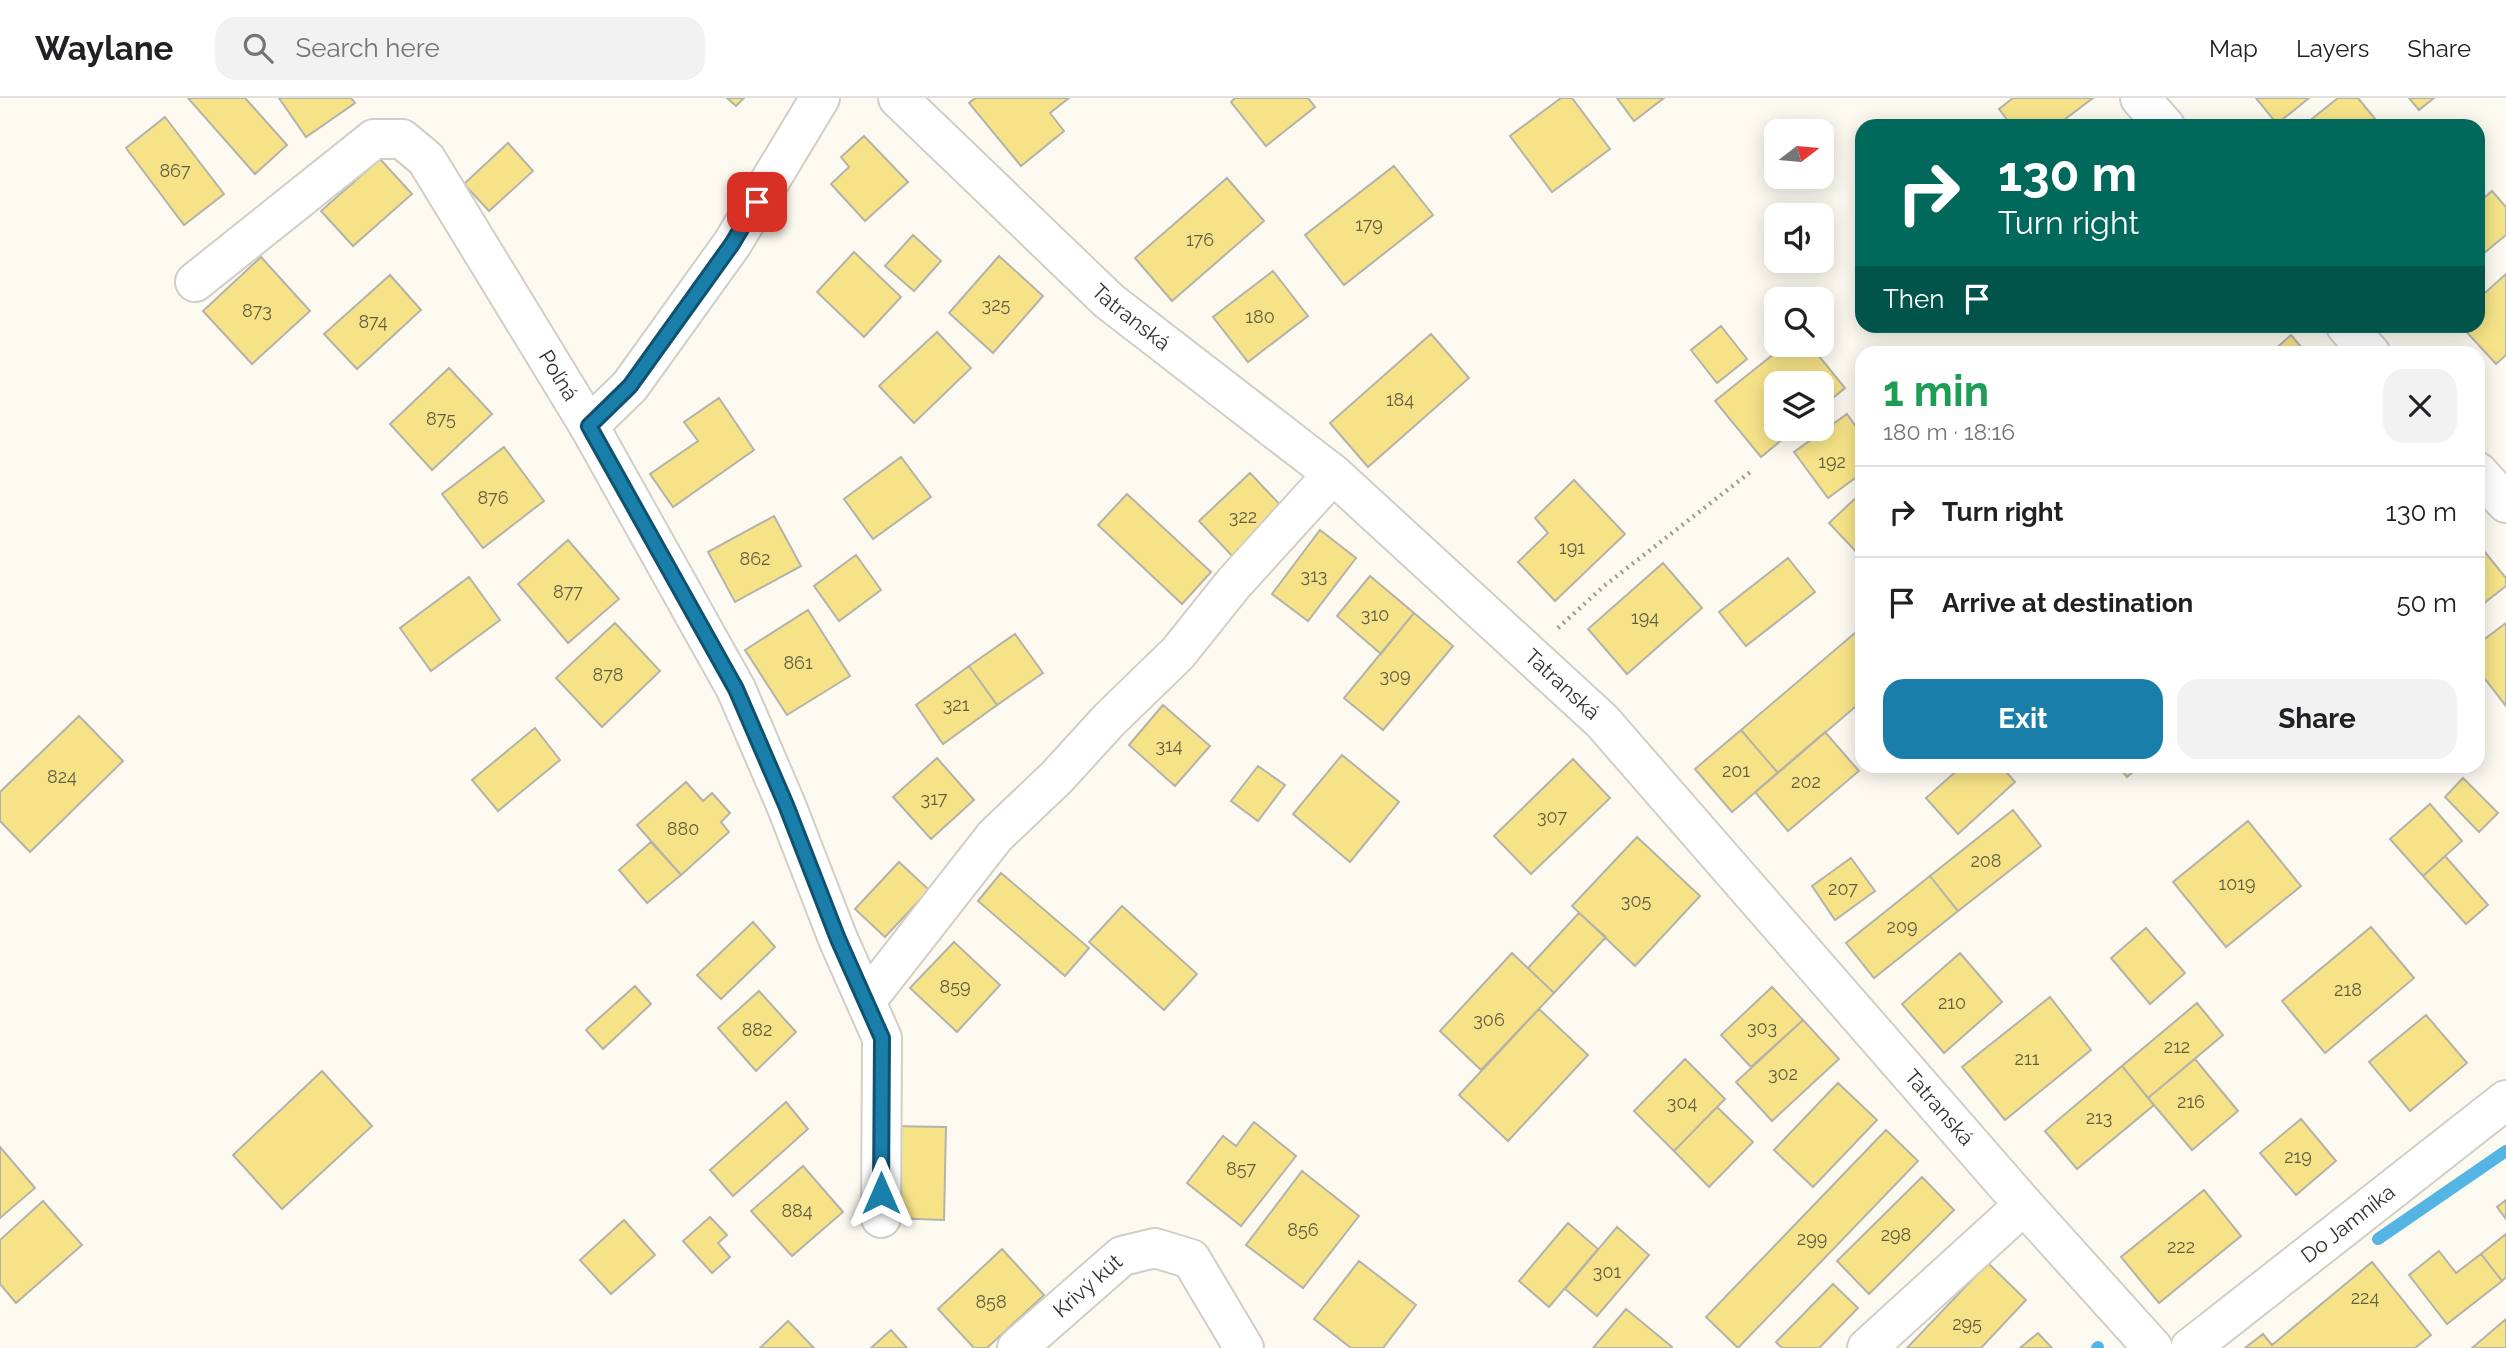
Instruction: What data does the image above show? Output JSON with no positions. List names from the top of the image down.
{
  "streets": {
    "street": [
      "Tatranská",
      "Poľná",
      "Do Jamníka",
      "Krivý kút"
    ]
  },
  "house_numbers": [
    "867",
    "179",
    "176",
    "325",
    "873",
    "180",
    "874",
    "184",
    "875",
    "192",
    "876",
    "322",
    "191",
    "862",
    "313",
    "877",
    "310",
    "194",
    "861",
    "878",
    "309",
    "321",
    "314",
    "201",
    "824",
    "202",
    "317",
    "307",
    "880",
    "208",
    "1019",
    "207",
    "305",
    "209",
    "859",
    "218",
    "210",
    "306",
    "303",
    "882",
    "212",
    "211",
    "302",
    "216",
    "304",
    "213",
    "219",
    "857",
    "884",
    "856",
    "298",
    "299",
    "222",
    "301",
    "224",
    "858",
    "295"
  ],
  "north": "right",
  "page": {
    "header": "Waylane",
    "search": "Search here",
    "nav": ["Map", "Layers", "Share"],
    "turn": ["130 m", "Turn right"],
    "then": "Then",
    "heading": ["1 min", "180 m · 18:16"],
    "list": [
      {
        "name": "Turn right",
        "value": "130 m"
      },
      {
        "name": "Arrive at destination",
        "value": "50 m"
      }
    ],
    "buttons": ["Exit", "Share"]
  }
}
